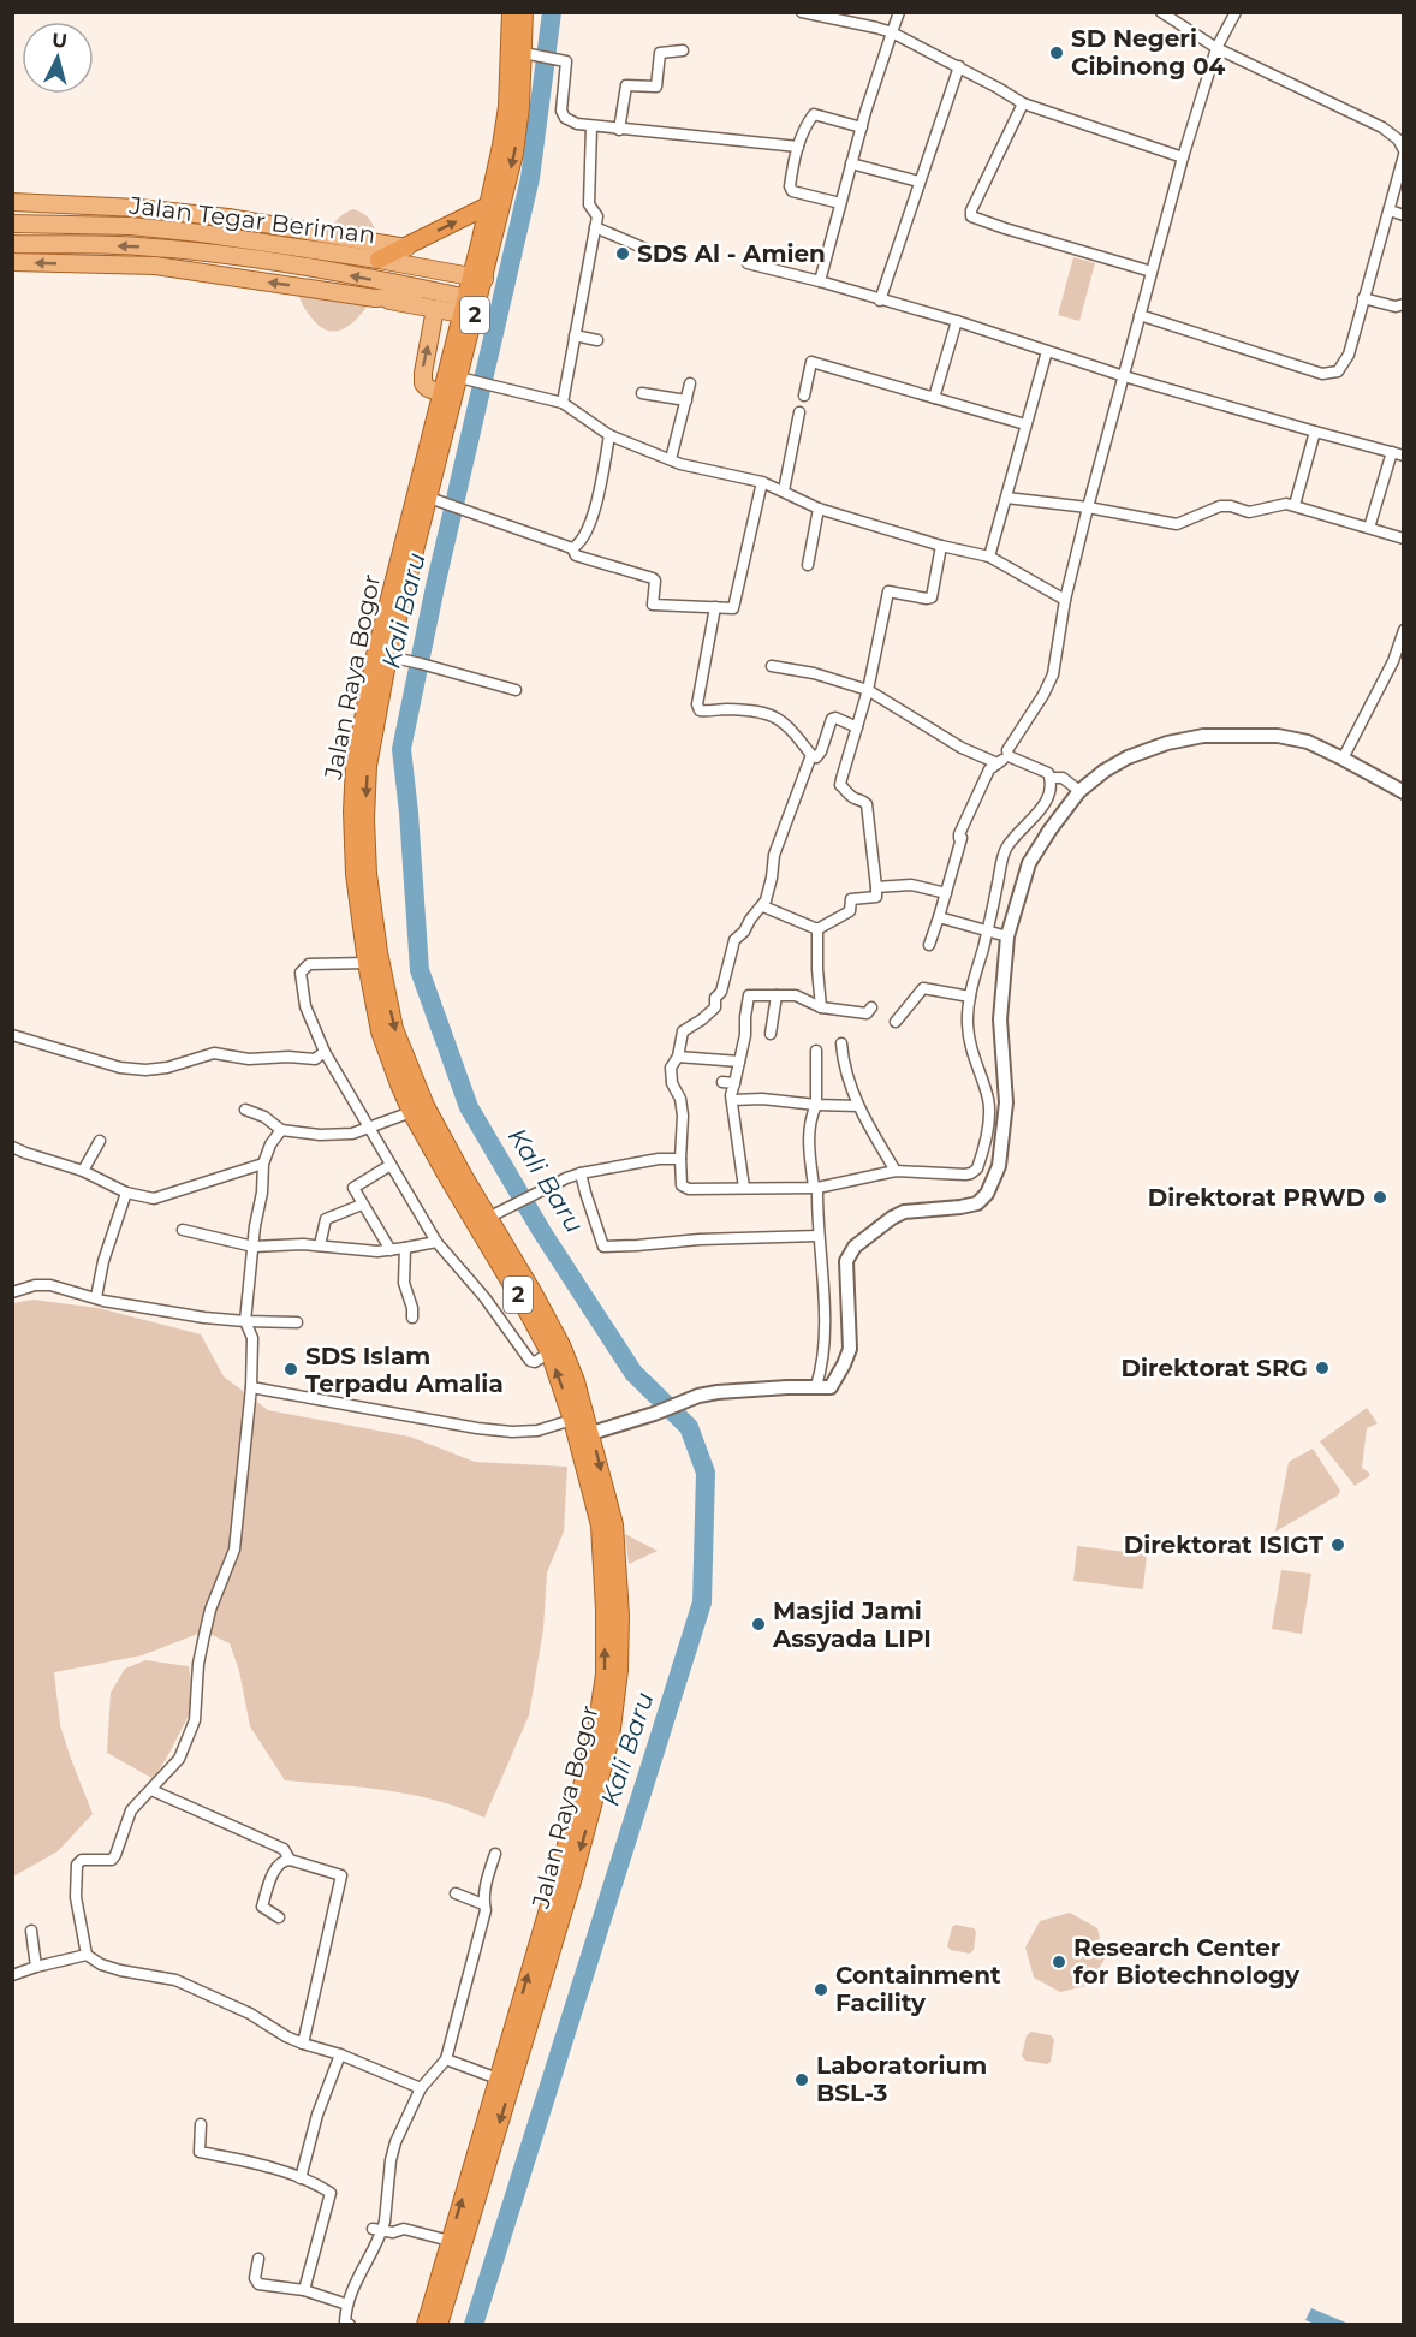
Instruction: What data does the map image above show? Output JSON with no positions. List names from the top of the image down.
{
  "streets": {
    "highway": ["2", "Jalan Raya Bogor"],
    "main road": ["Jalan Tegar Beriman"]
  },
  "crossings": [
    ["Jalan Tegar Beriman", "Jalan Raya Bogor"]
  ],
  "water": ["Kali Baru"],
  "places": [
    "SD Negeri Cibinong 04",
    "SDS Al - Amien",
    "Direktorat PRWD",
    "Direktorat SRG",
    "SDS Islam Terpadu Amalia",
    "Direktorat ISIGT",
    "Masjid Jami Assyada LIPI",
    "Research Center for Biotechnology",
    "Containment Facility",
    "Laboratorium BSL-3"
  ],
  "north": "top"
}
